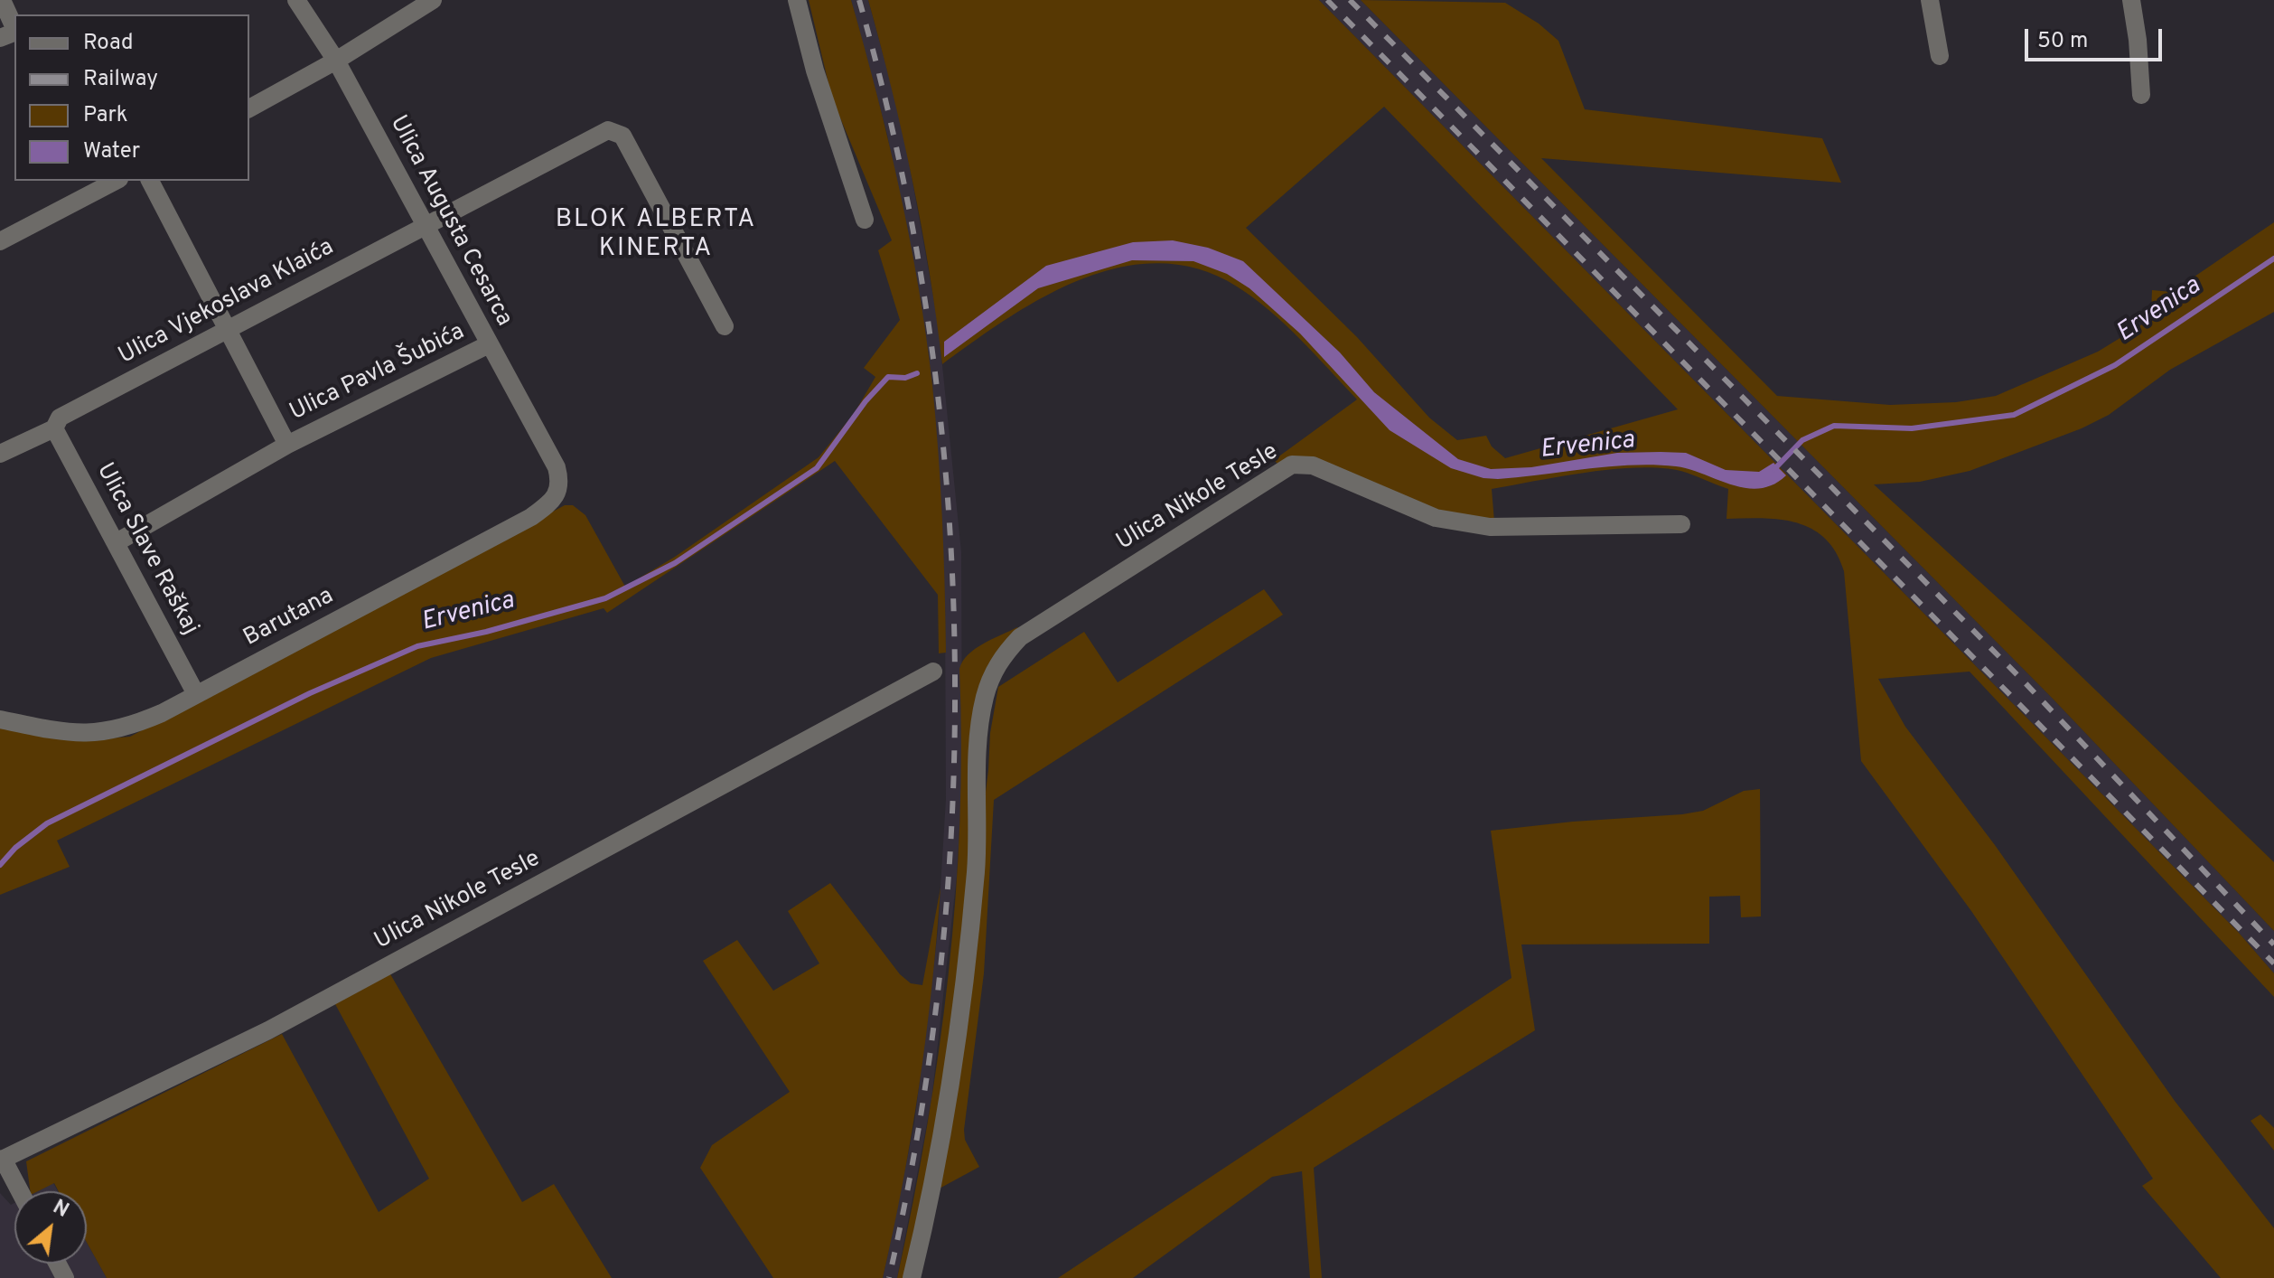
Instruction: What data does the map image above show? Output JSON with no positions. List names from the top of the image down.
{
  "streets": {
    "street": [
      "Ulica Augusta Cesarca",
      "Ulica Vjekoslava Klaića",
      "Ulica Pavla Šubića",
      "Ulica Nikole Tesle",
      "Ulica Slave Raškaj",
      "Barutana"
    ]
  },
  "crossings": [
    ["Ulica Augusta Cesarca", "Ulica Vjekoslava Klaića"],
    ["Ulica Augusta Cesarca", "Ulica Pavla Šubića"],
    ["Ulica Augusta Cesarca", "Barutana"],
    ["Ulica Vjekoslava Klaića", "Ulica Pavla Šubića"],
    ["Ulica Vjekoslava Klaića", "Ulica Slave Raškaj"],
    ["Ulica Pavla Šubića", "Ulica Slave Raškaj"],
    ["Ulica Slave Raškaj", "Barutana"]
  ],
  "districts": ["BLOK ALBERTA KINERTA"],
  "water": ["Ervenica"],
  "legend": [
    "Road",
    "Railway",
    "Park",
    "Water"
  ],
  "scale_bar": "50 m",
  "north": "top right"
}
